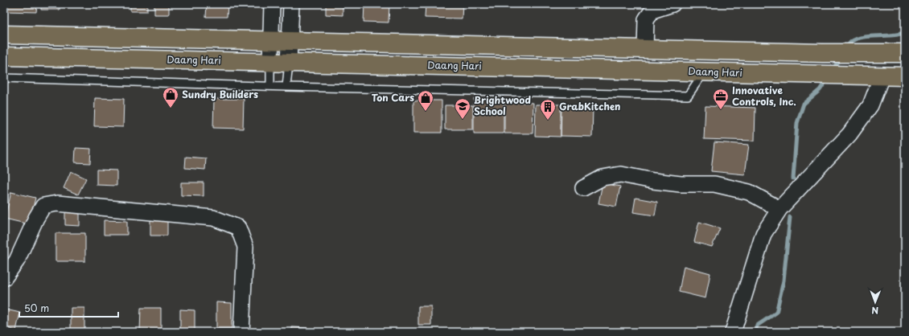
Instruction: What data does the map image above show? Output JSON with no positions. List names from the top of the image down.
{
  "streets": {
    "main road": ["Daang Hari"]
  },
  "places": {
    "shop": ["Sundry Builders", "Ton Cars"],
    "office": ["Innovative Controls, Inc."],
    "school or university": ["Brightwood School"],
    "building": ["GrabKitchen"]
  },
  "scale_bar": "50 m",
  "north": "bottom"
}
